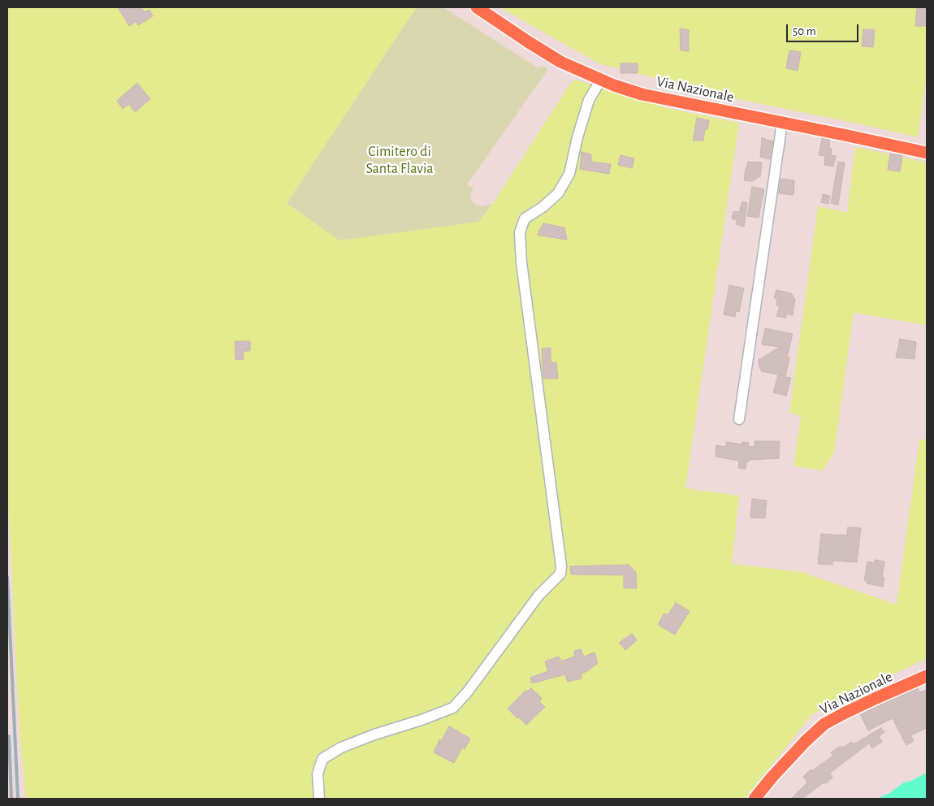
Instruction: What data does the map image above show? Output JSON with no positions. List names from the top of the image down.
{
  "streets": {
    "main road": ["Via Nazionale"]
  },
  "parks": ["Cimitero di Santa Flavia"],
  "scale_bar": "50 m"
}
